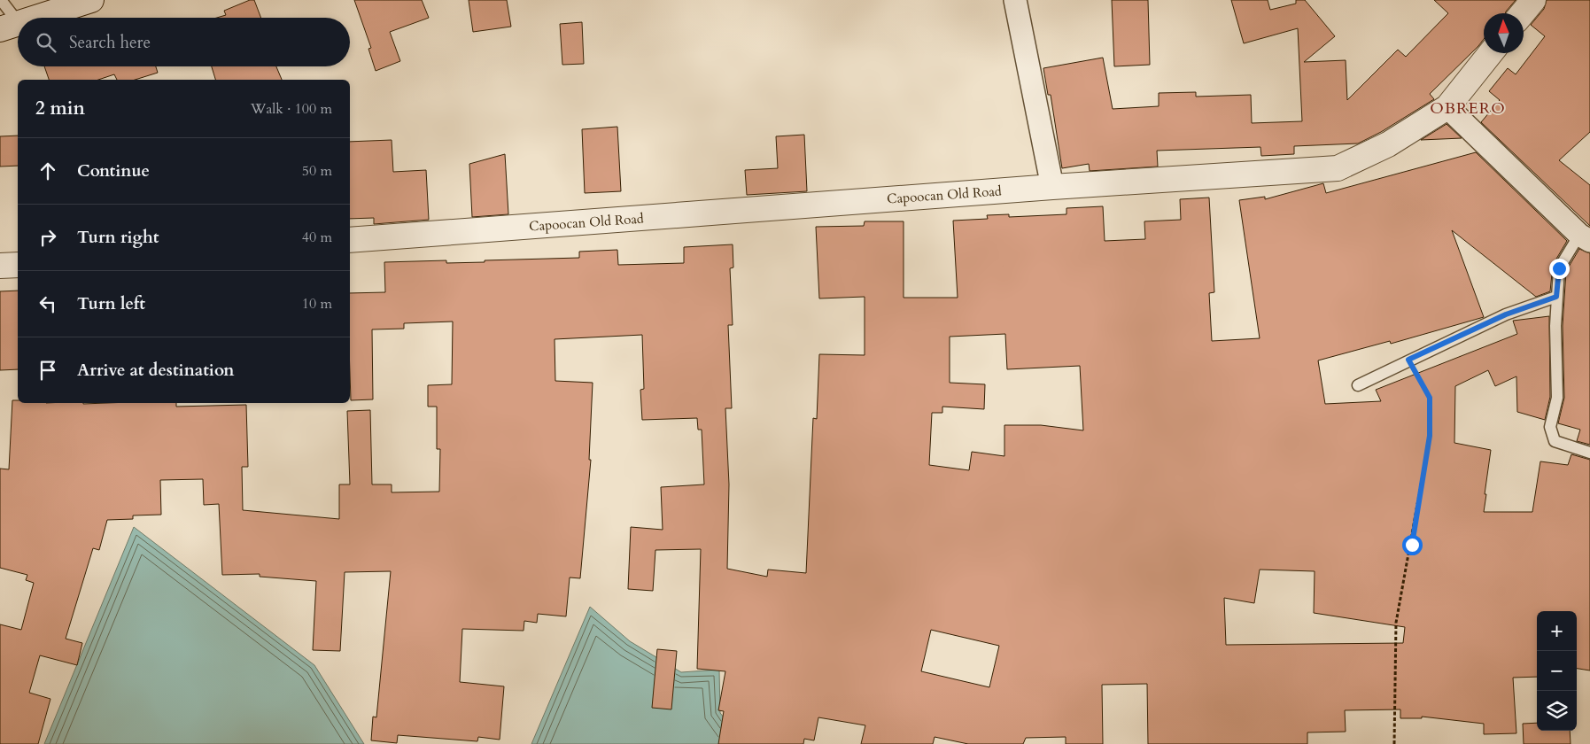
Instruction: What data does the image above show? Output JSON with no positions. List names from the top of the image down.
{
  "streets": {
    "street": ["Capoocan Old Road"]
  },
  "districts": ["OBRERO"],
  "north": "top",
  "page": {
    "search": "Search here",
    "heading": ["2 min", "Walk · 100 m"],
    "list": [
      ["Continue", "50 m"],
      ["Turn right", "40 m"],
      ["Turn left", "10 m"],
      "Arrive at destination"
    ],
    "map_buttons": ["+", "−"]
  }
}
